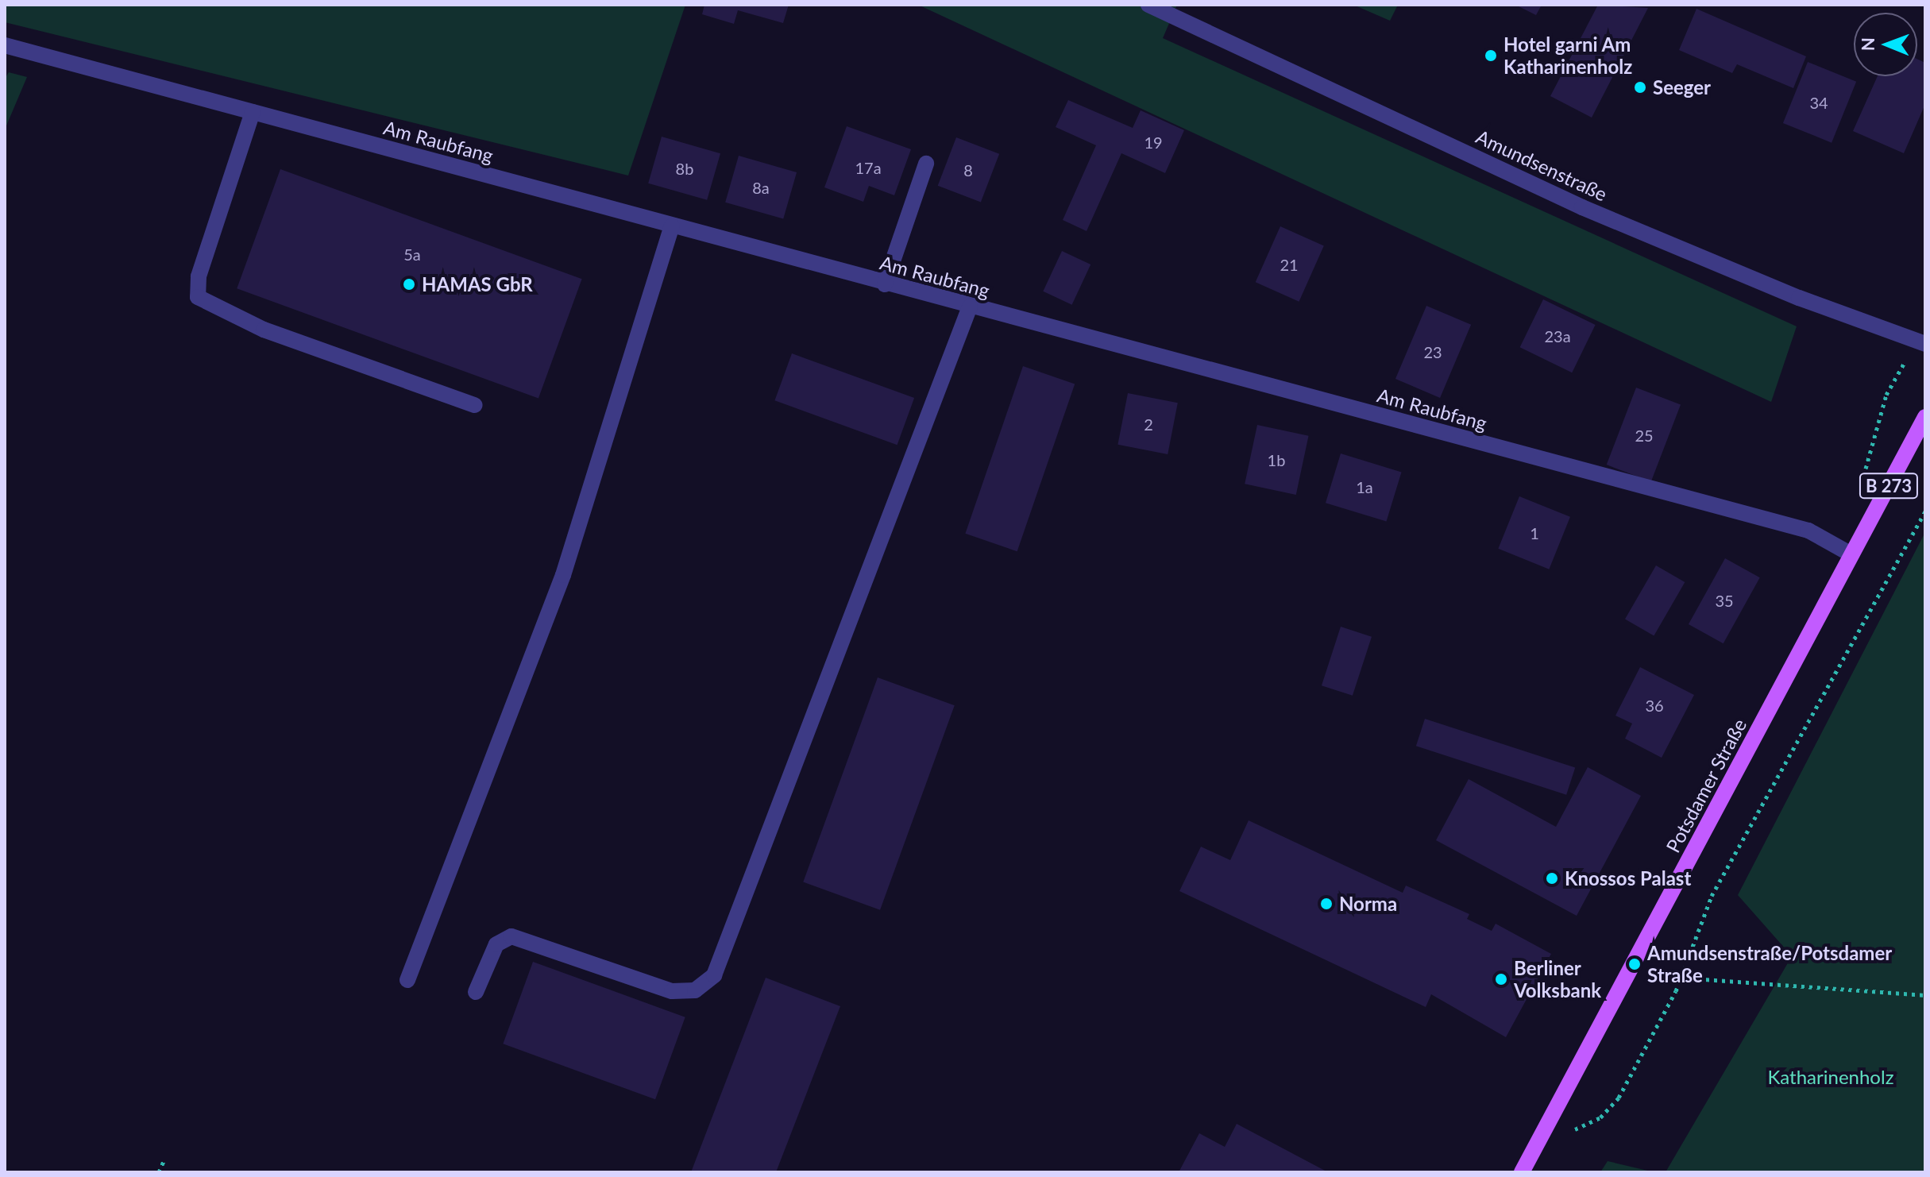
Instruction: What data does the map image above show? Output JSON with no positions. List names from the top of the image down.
{
  "streets": {
    "main road": ["B 273", "Potsdamer Straße"],
    "street": ["Am Raubfang", "Amundsenstraße"]
  },
  "crossings": [
    ["Am Raubfang", "Potsdamer Straße"]
  ],
  "parks": ["Katharinenholz"],
  "places": [
    "Hotel garni Am Katharinenholz",
    "Seeger",
    "HAMAS GbR",
    "Knossos Palast",
    "Norma",
    "Amundsenstraße/Potsdamer Straße",
    "Berliner Volksbank"
  ],
  "house_numbers": [
    "34",
    "19",
    "17a",
    "8b",
    "8",
    "8a",
    "5a",
    "21",
    "23a",
    "23",
    "2",
    "25",
    "1b",
    "1a",
    "1",
    "35",
    "36"
  ],
  "north": "left"
}
